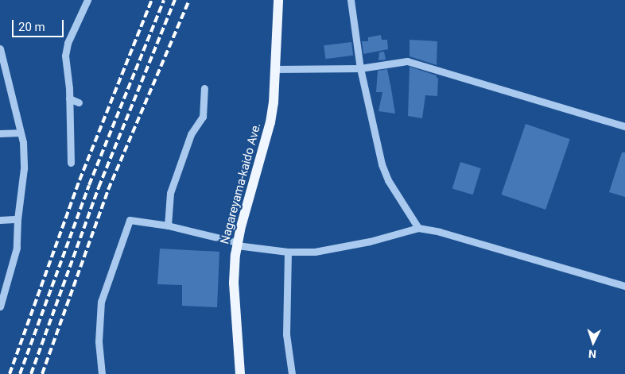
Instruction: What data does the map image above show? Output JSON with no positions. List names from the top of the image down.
{
  "streets": {
    "main road": ["Nagareyama-kaido Ave."]
  },
  "scale_bar": "20 m",
  "north": "bottom"
}
